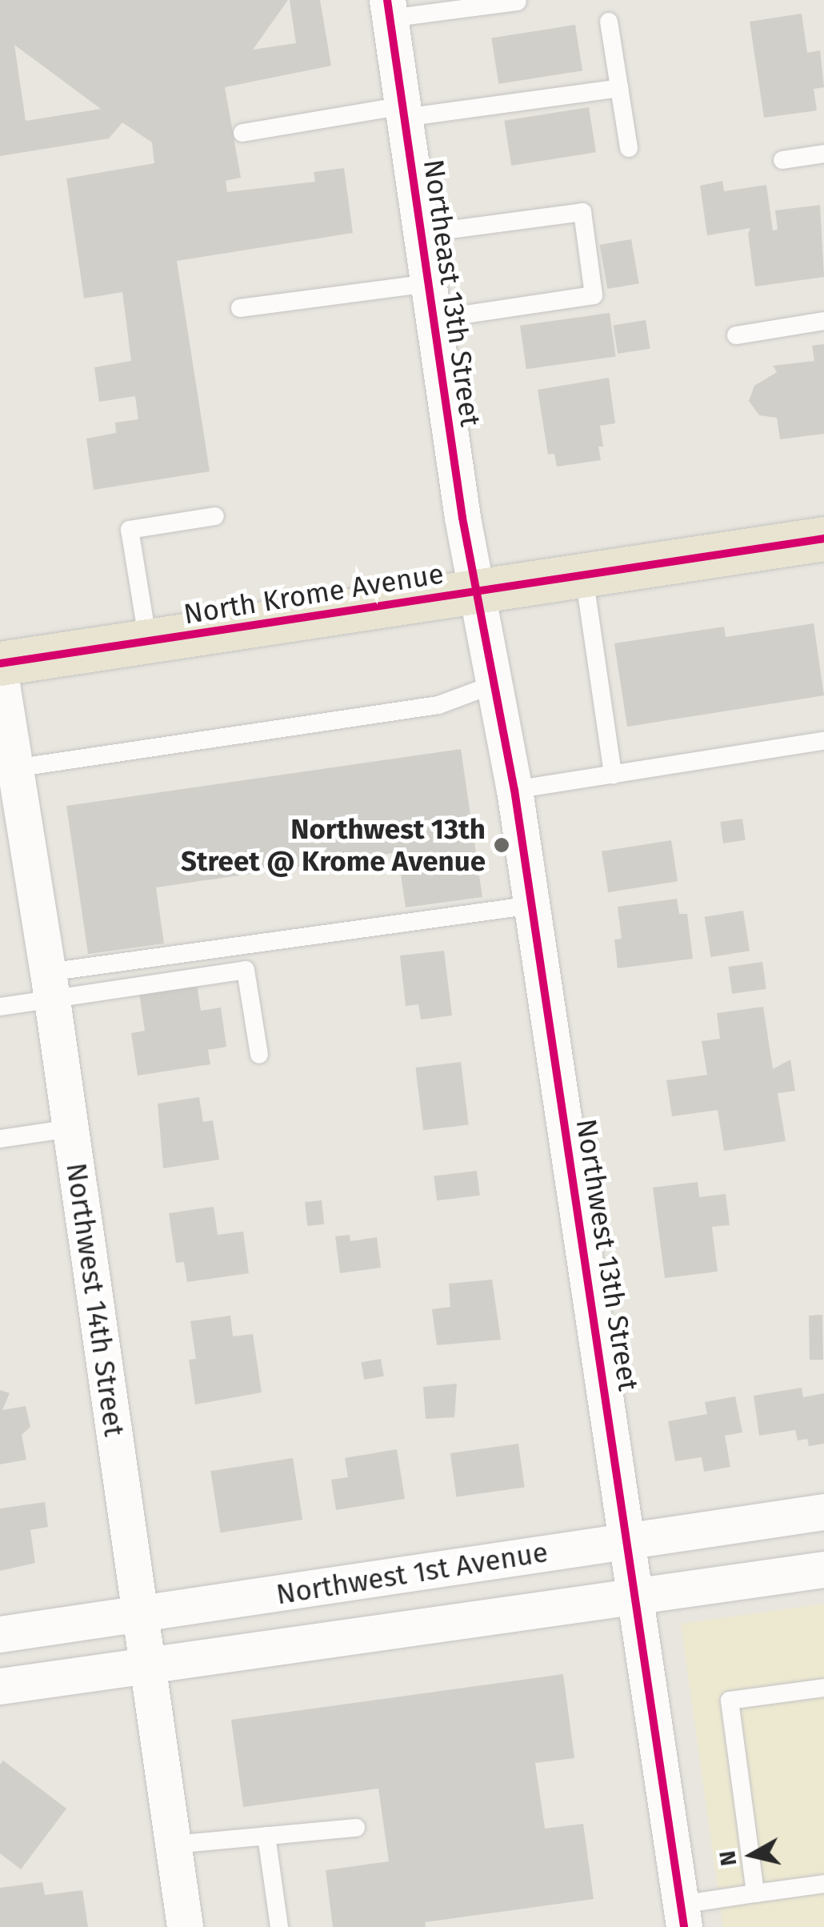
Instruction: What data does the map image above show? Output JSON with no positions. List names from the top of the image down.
{
  "streets": {
    "highway": ["North Krome Avenue"],
    "street": [
      "Northeast 13th Street",
      "Northwest 13th Street",
      "Northwest 14th Street",
      "Northwest 1st Avenue"
    ]
  },
  "crossings": [
    ["Northeast 13th Street", "North Krome Avenue"],
    ["Northeast 13th Street", "Northwest 13th Street"],
    ["North Krome Avenue", "Northwest 13th Street"],
    ["Northwest 13th Street", "Northwest 1st Avenue"],
    ["Northwest 14th Street", "Northwest 1st Avenue"]
  ],
  "places": ["Northwest 13th Street @ Krome Avenue"],
  "north": "left"
}
